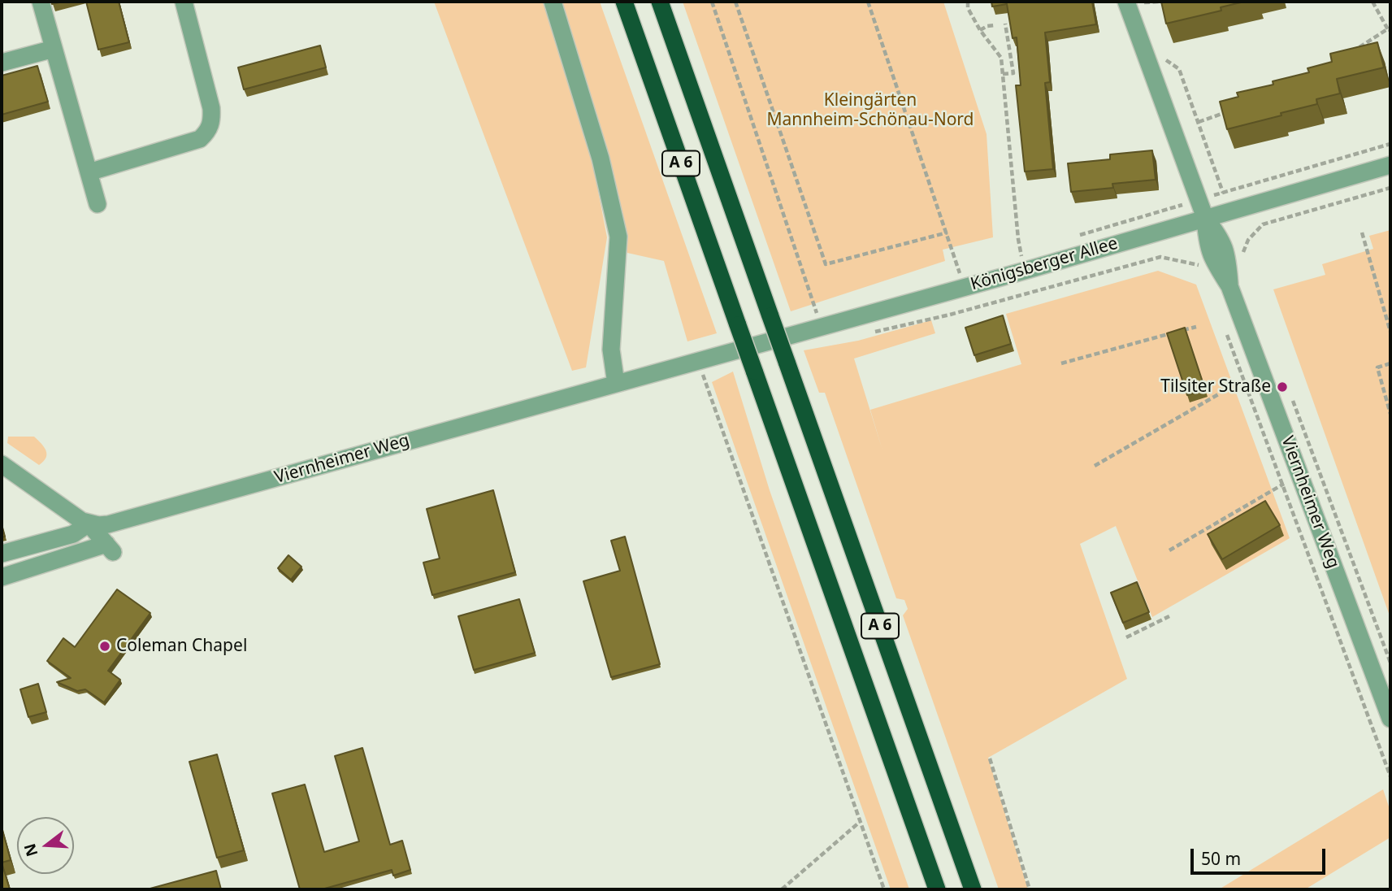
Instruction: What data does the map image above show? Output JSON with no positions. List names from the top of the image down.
{
  "streets": {
    "highway": ["A 6"],
    "street": ["Königsberger Allee", "Viernheimer Weg"]
  },
  "crossings": [
    ["Königsberger Allee", "Viernheimer Weg"]
  ],
  "parks": ["Kleingärten Mannheim-Schönau-Nord"],
  "places": ["Tilsiter Straße", "Coleman Chapel"],
  "scale_bar": "50 m",
  "north": "left"
}
